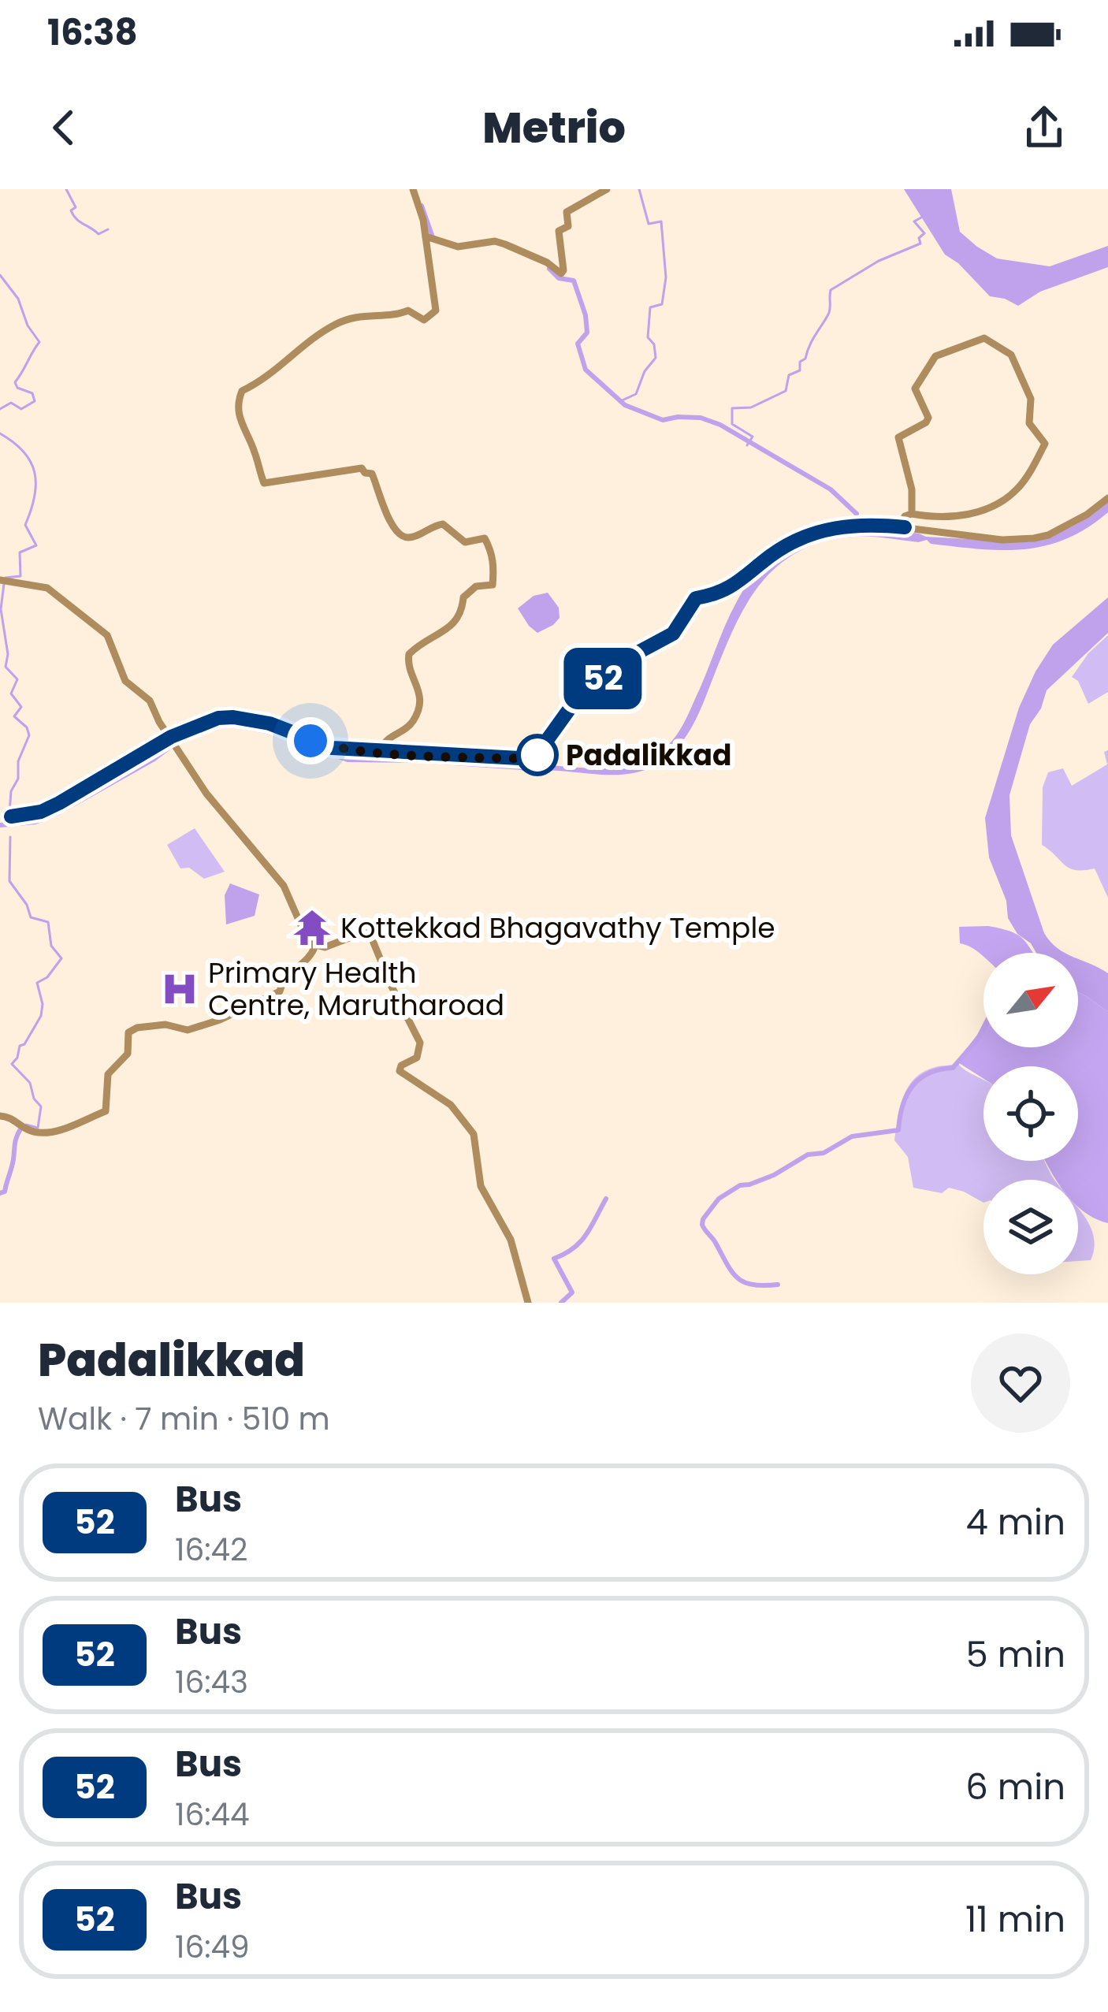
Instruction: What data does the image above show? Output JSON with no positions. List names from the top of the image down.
{
  "places": {
    "other": ["Padalikkad"],
    "temple": ["Kottekkad Bhagavathy Temple"],
    "hospital": ["Primary Health Centre, Marutharoad"]
  },
  "lines": ["bus line 52"],
  "north": "top right",
  "page": {
    "status": "16:38",
    "header": "Metrio",
    "on_map": "52",
    "heading": ["Padalikkad", "Walk · 7 min · 510 m"],
    "list": [
      {
        "mark": "52",
        "name": "Bus",
        "note": "16:42",
        "value": "4 min"
      },
      {
        "mark": "52",
        "name": "Bus",
        "note": "16:43",
        "value": "5 min"
      },
      {
        "mark": "52",
        "name": "Bus",
        "note": "16:44",
        "value": "6 min"
      },
      {
        "mark": "52",
        "name": "Bus",
        "note": "16:49",
        "value": "11 min"
      }
    ]
  }
}
